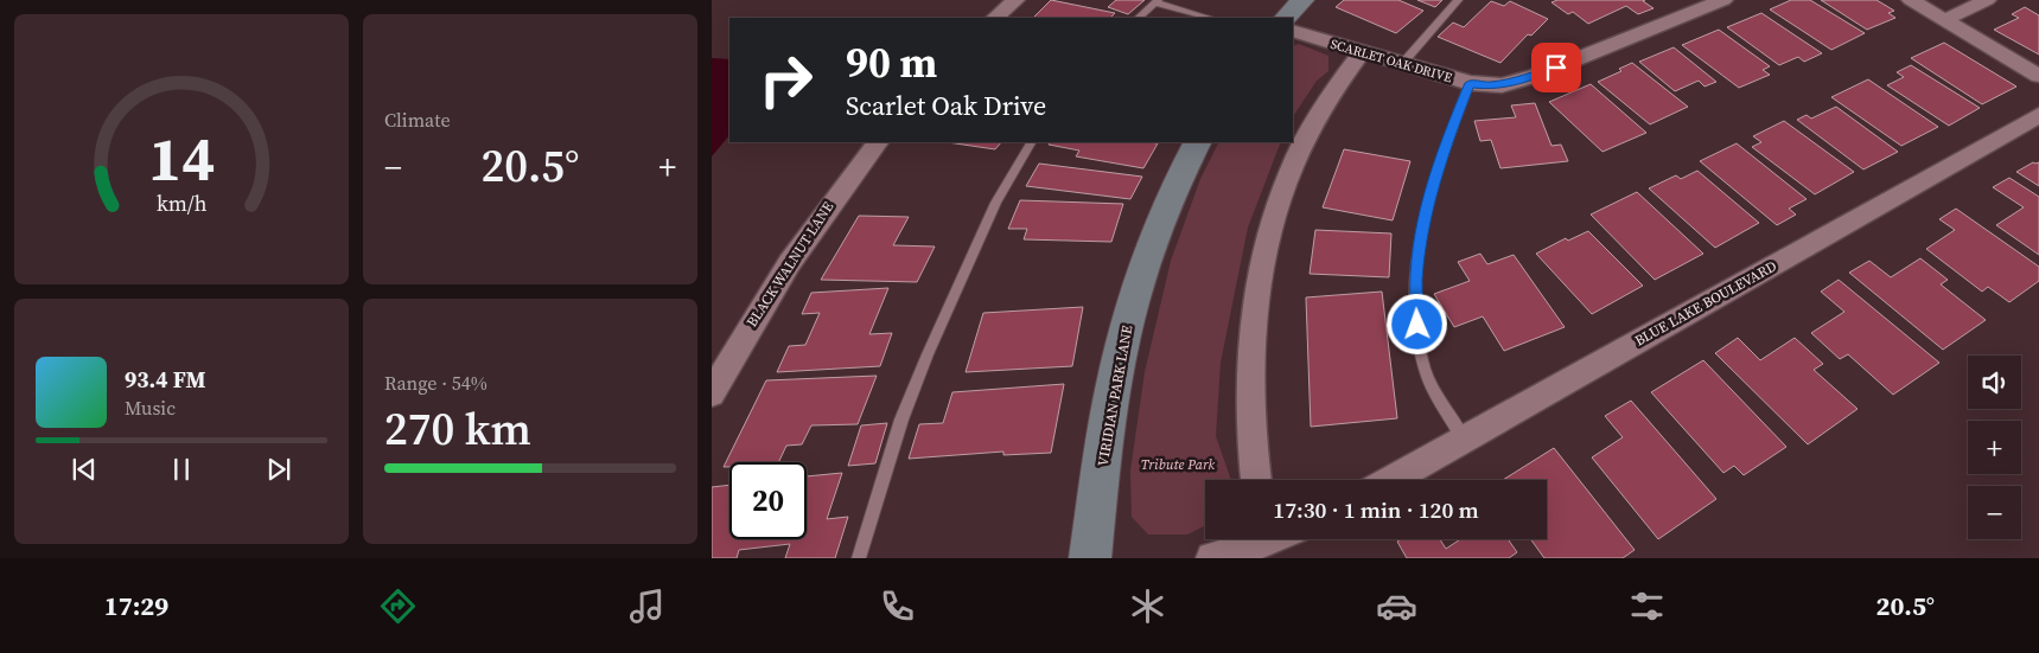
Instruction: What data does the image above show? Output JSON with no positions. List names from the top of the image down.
{
  "streets": {
    "street": [
      "SCARLET OAK DRIVE",
      "BLACK WALNUT LANE",
      "BLUE LAKE BOULEVARD",
      "VIRIDIAN PARK LANE"
    ]
  },
  "parks": ["Tribute Park"],
  "page": {
    "tile": [
      "Climate",
      ["Range · 54%", "270 km"]
    ],
    "turn": ["90 m", "Scarlet Oak Drive"],
    "heat": ["−", "20.5°", "+"],
    "map_buttons": ["+", "−"],
    "song": ["93.4 FM", "Music"],
    "limit": "20",
    "trip": "17:30 · 1 min · 120 m",
    "tabs": ["17:29", "20.5°"],
    "gauge": ["14", "km/h"]
  }
}
